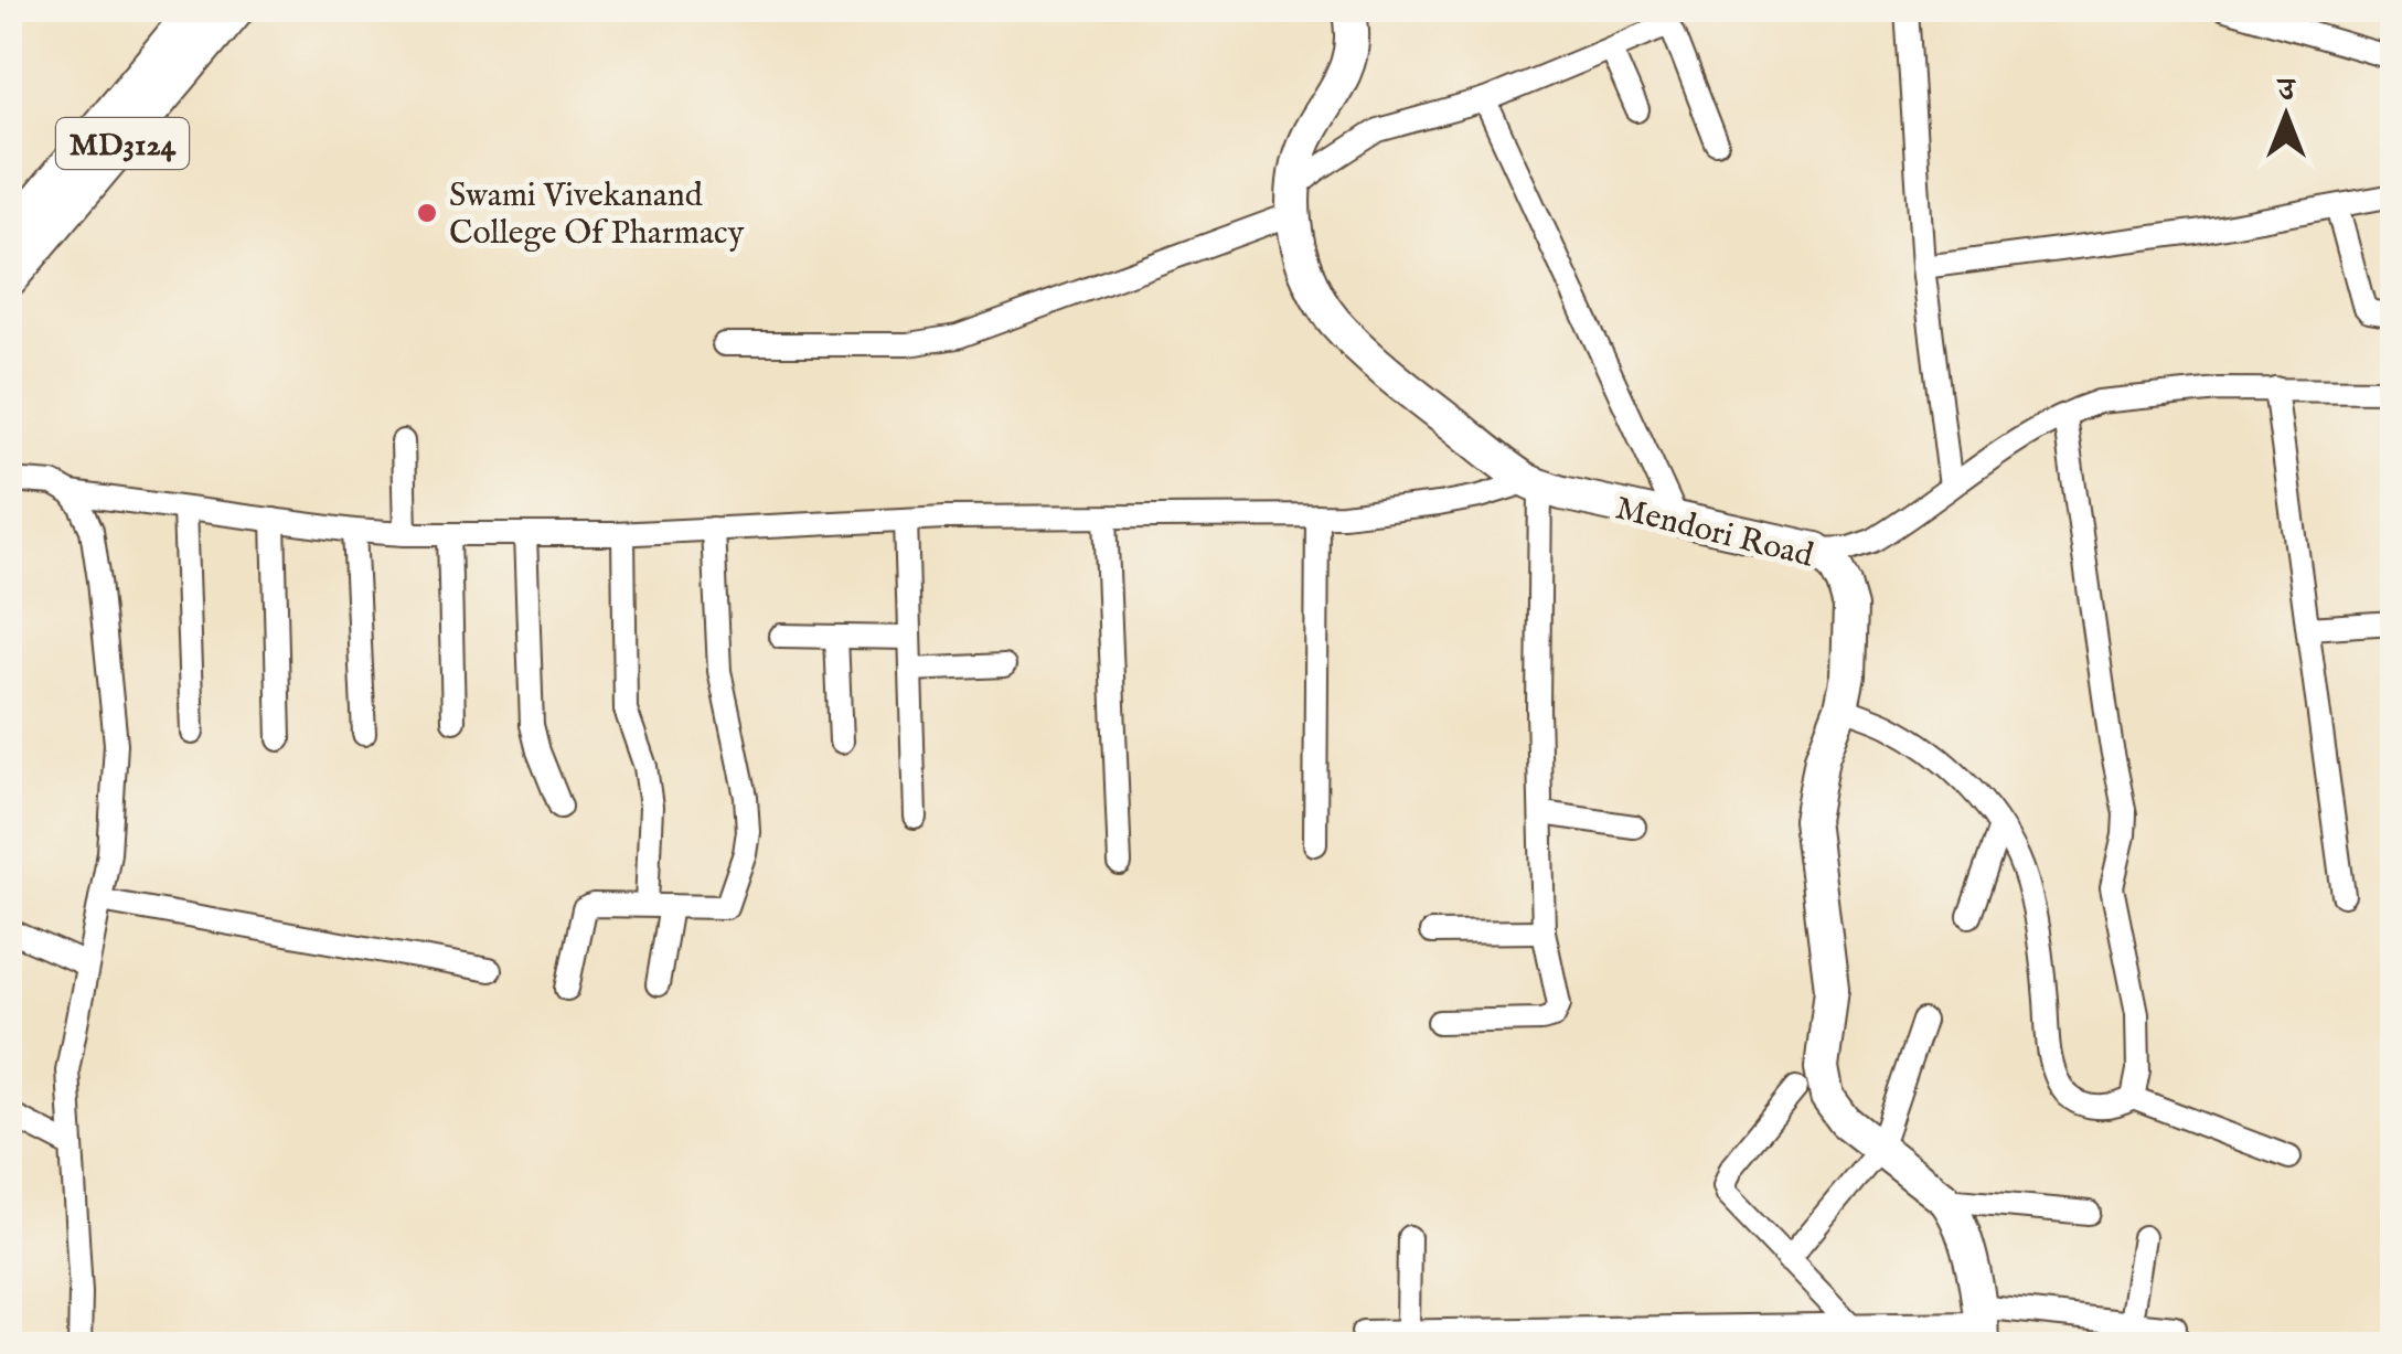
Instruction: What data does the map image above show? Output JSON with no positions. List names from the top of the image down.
{
  "streets": {
    "main road": ["MD3124", "Mendori Road"]
  },
  "places": ["Swami Vivekanand College Of Pharmacy"],
  "north": "top"
}
